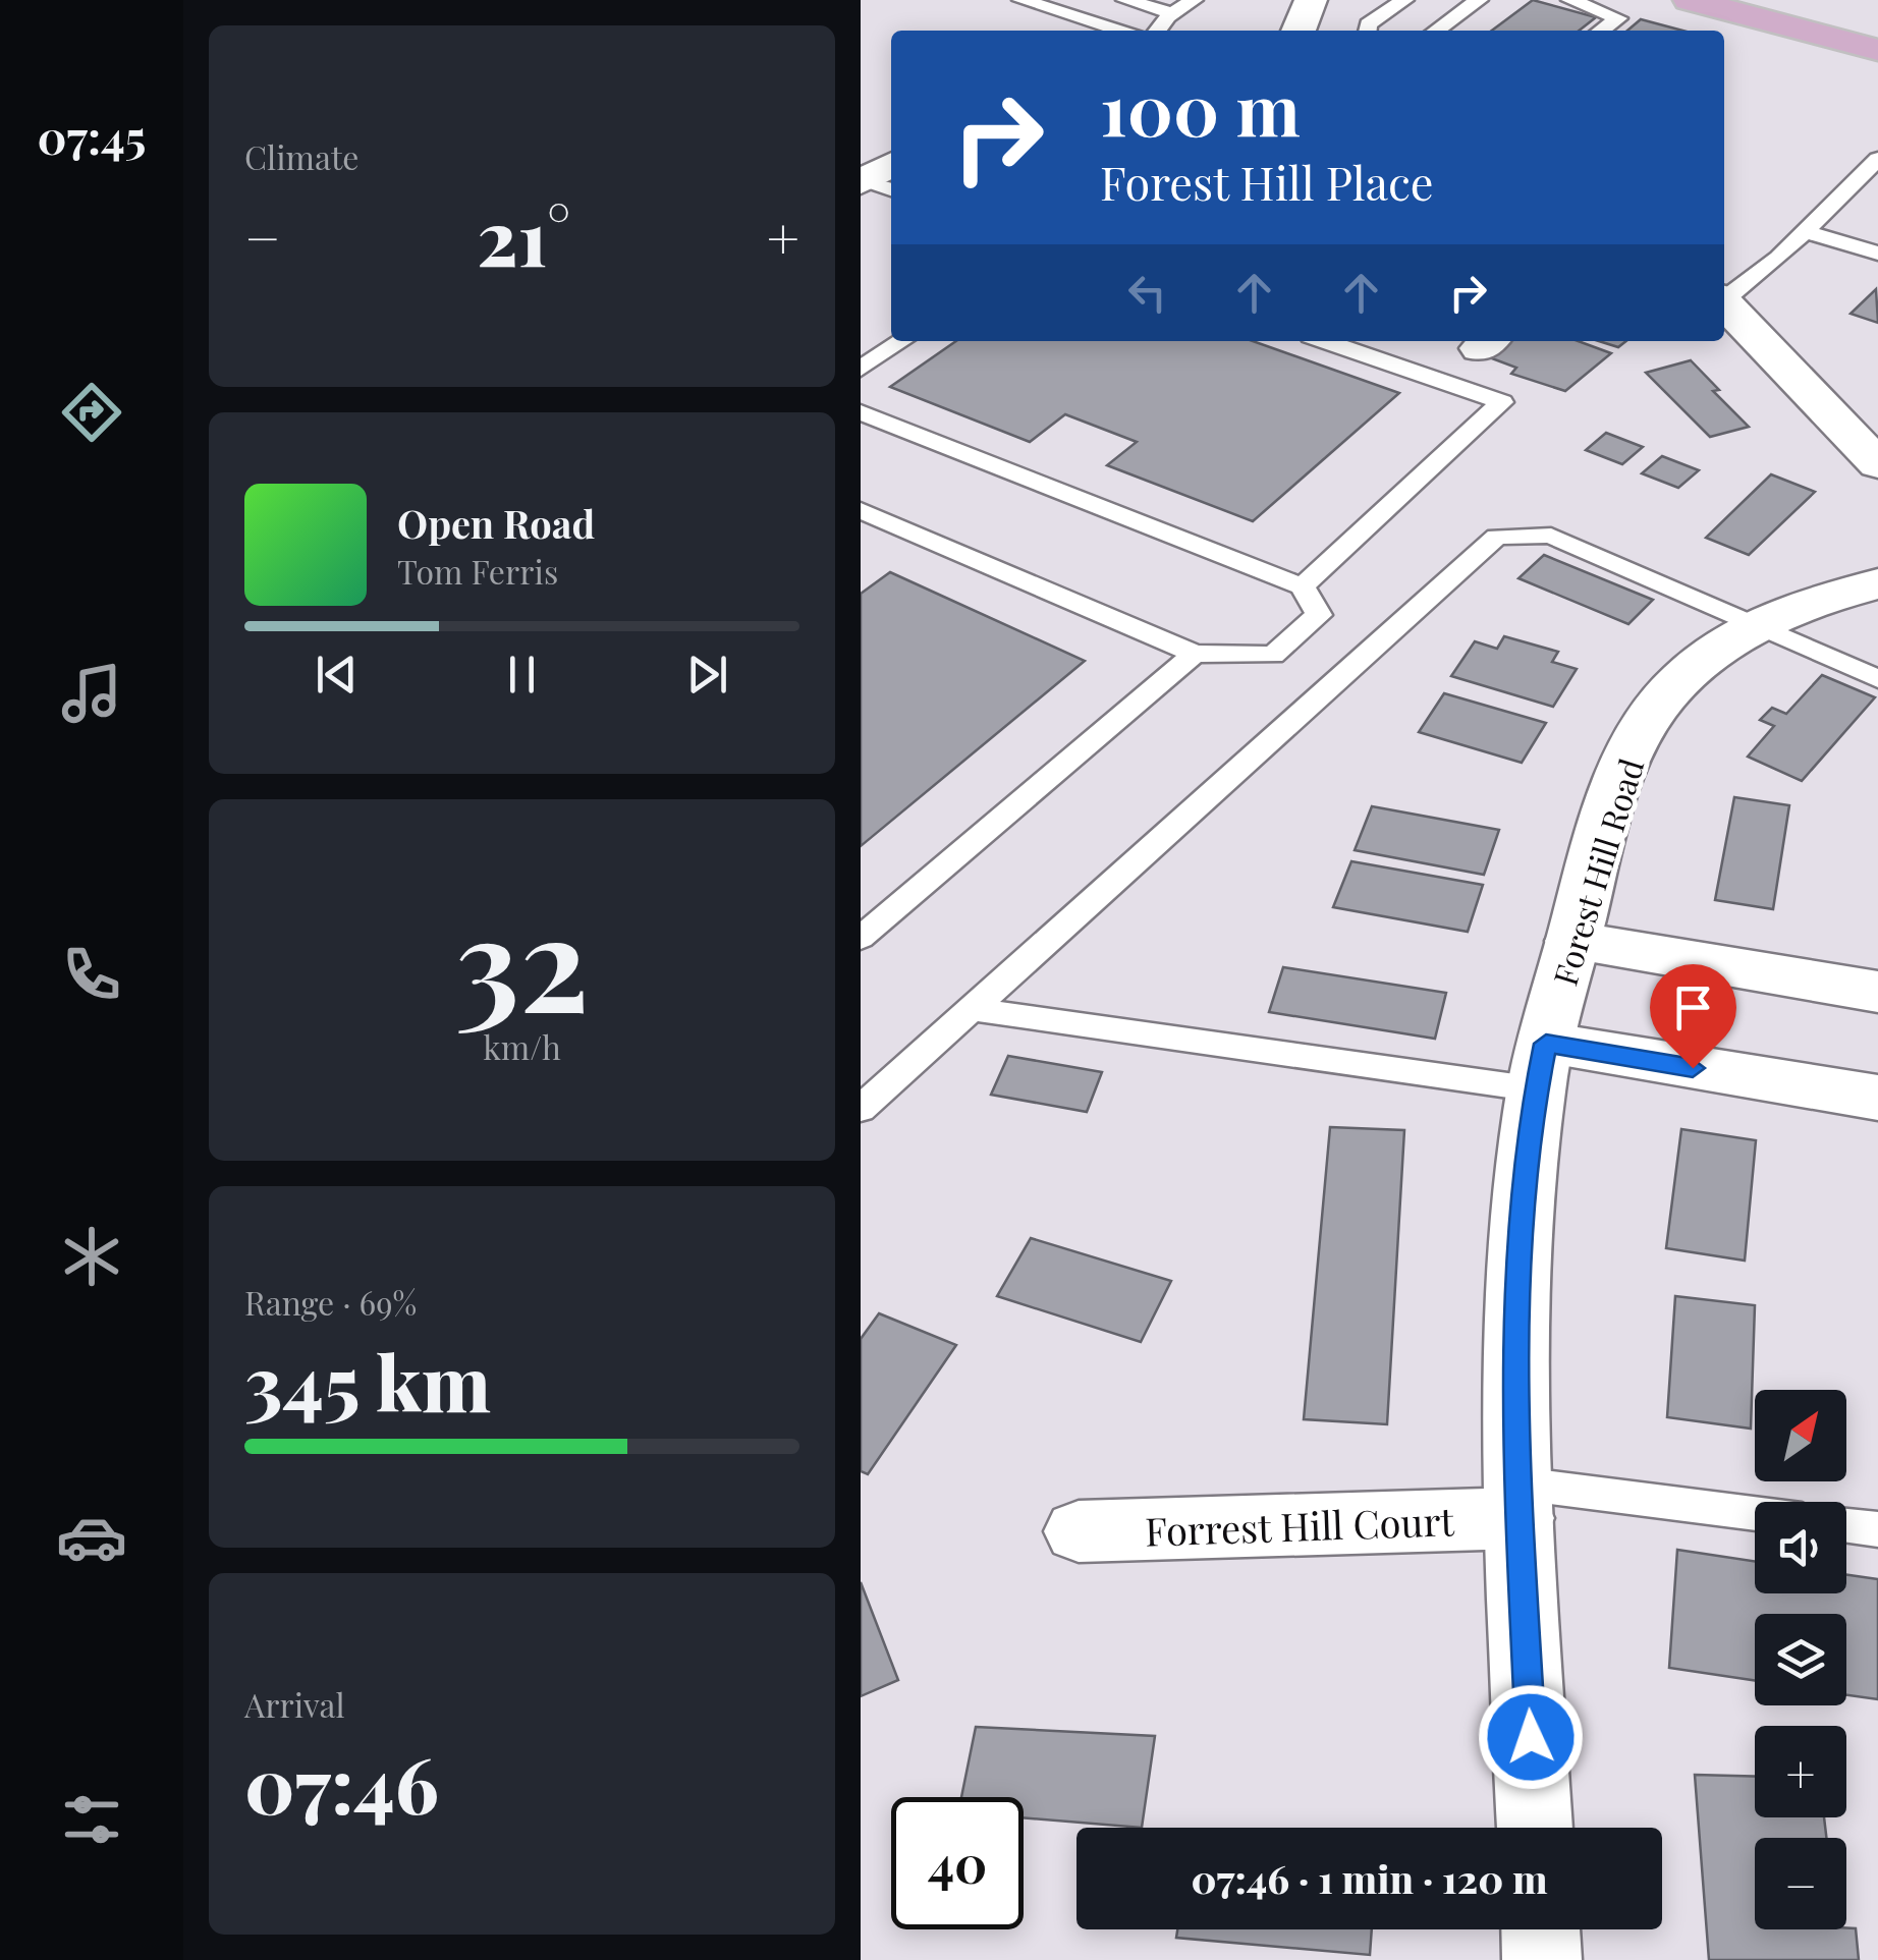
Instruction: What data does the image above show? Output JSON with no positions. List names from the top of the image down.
{
  "streets": {
    "street": ["Forest Hill Road", "Forrest Hill Court"]
  },
  "crossings": [
    ["Forest Hill Road", "Forrest Hill Court"]
  ],
  "north": "top right",
  "page": {
    "tabs": "07:45",
    "tile": [
      "Climate",
      ["32", "km/h"],
      ["Range · 69%", "345 km"],
      ["Arrival", "07:46"]
    ],
    "turn": ["100 m", "Forest Hill Place"],
    "heat": ["−", "21°", "+"],
    "song": ["Open Road", "Tom Ferris"],
    "map_buttons": ["+", "−"],
    "limit": "40",
    "trip": "07:46 · 1 min · 120 m"
  }
}
